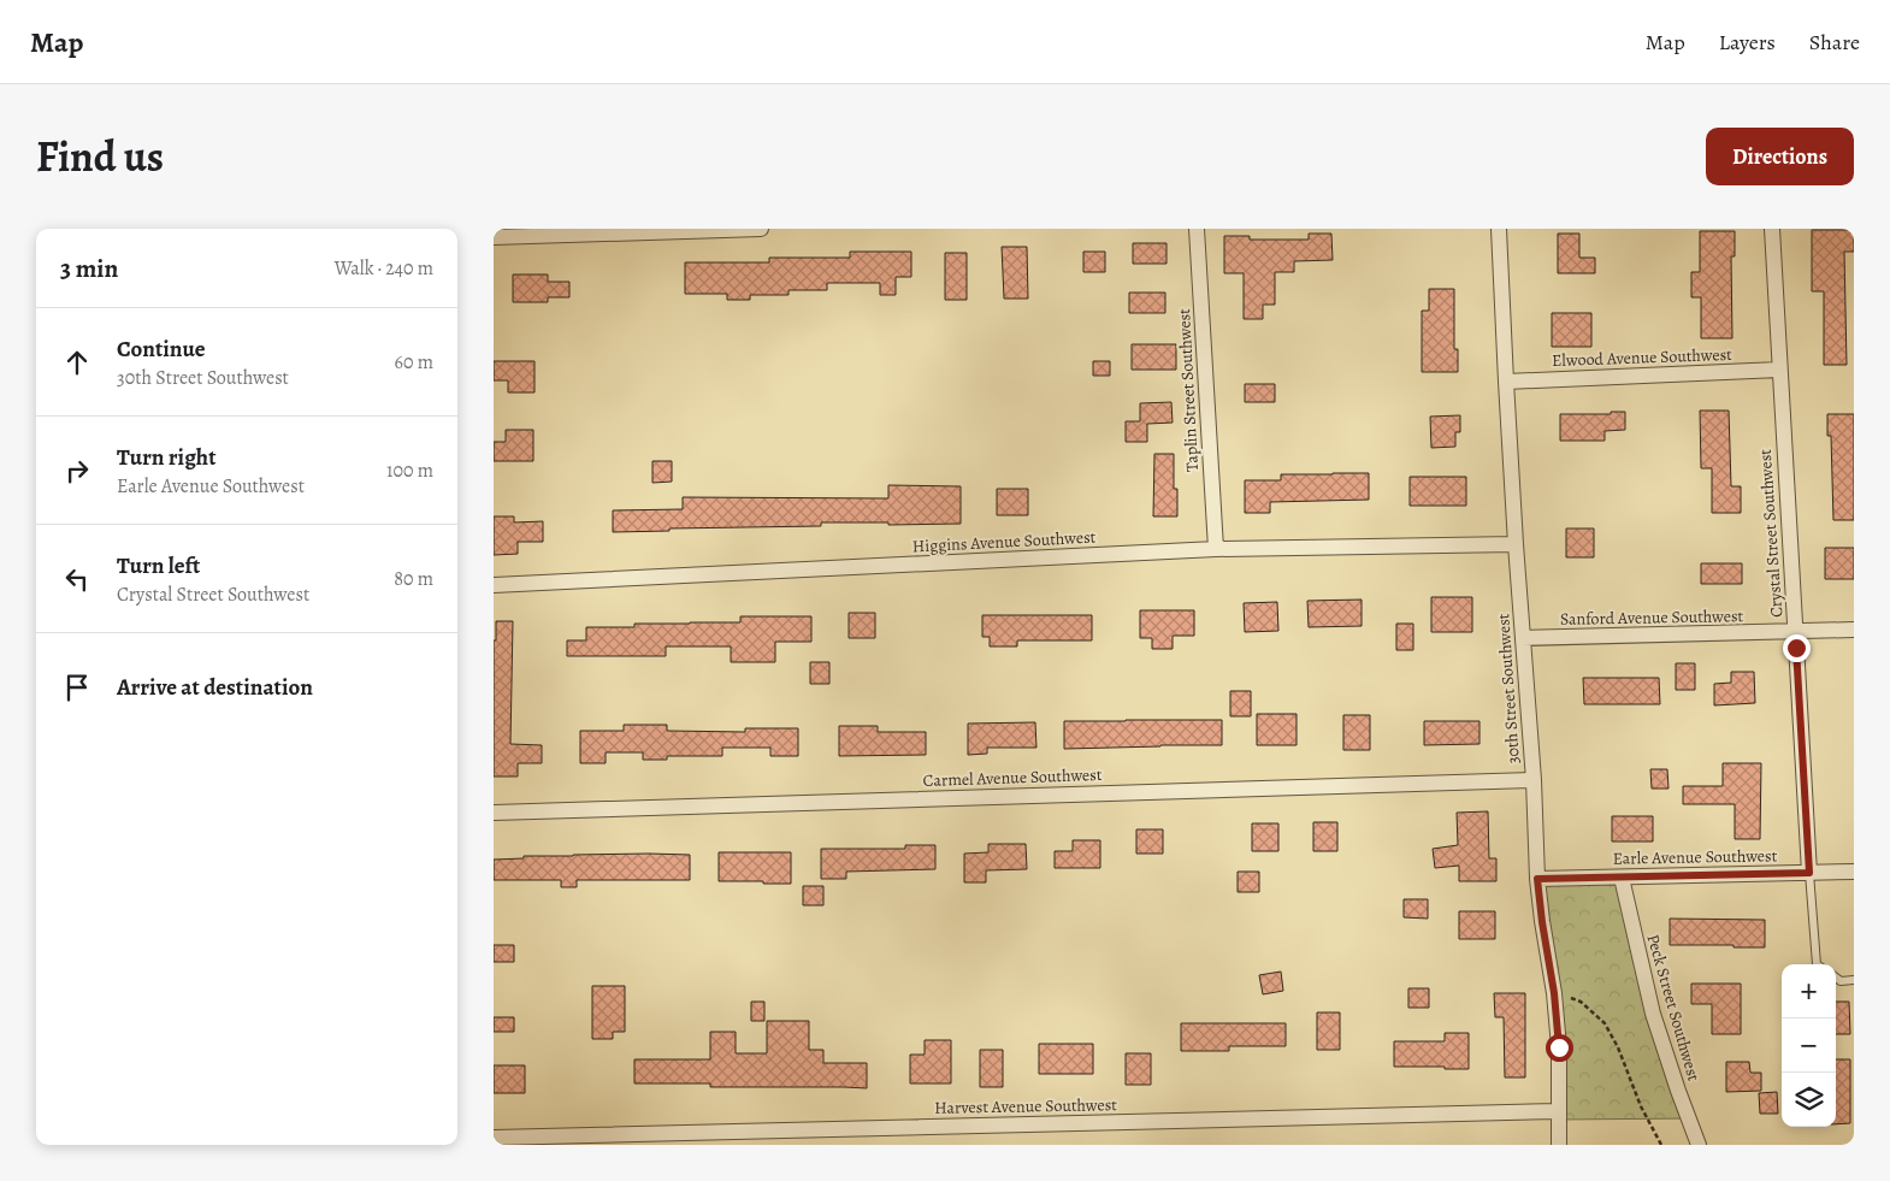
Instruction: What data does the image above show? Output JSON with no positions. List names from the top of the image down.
{
  "streets": {
    "street": [
      "Elwood Avenue Southwest",
      "Taplin Street Southwest",
      "Crystal Street Southwest",
      "Higgins Avenue Southwest",
      "Sanford Avenue Southwest",
      "30th Street Southwest",
      "Carmel Avenue Southwest",
      "Earle Avenue Southwest",
      "Peck Street Southwest",
      "Harvest Avenue Southwest"
    ]
  },
  "crossings": [
    ["Elwood Avenue Southwest", "Crystal Street Southwest"],
    ["Elwood Avenue Southwest", "30th Street Southwest"],
    ["Taplin Street Southwest", "Higgins Avenue Southwest"],
    ["Crystal Street Southwest", "Sanford Avenue Southwest"],
    ["Crystal Street Southwest", "Earle Avenue Southwest"],
    ["Higgins Avenue Southwest", "30th Street Southwest"],
    ["Sanford Avenue Southwest", "30th Street Southwest"],
    ["30th Street Southwest", "Carmel Avenue Southwest"],
    ["30th Street Southwest", "Earle Avenue Southwest"],
    ["30th Street Southwest", "Harvest Avenue Southwest"],
    ["Earle Avenue Southwest", "Peck Street Southwest"]
  ],
  "page": {
    "header": "Map",
    "nav": ["Map", "Layers", "Share"],
    "title": "Find us",
    "buttons": "Directions",
    "heading": ["3 min", "Walk · 240 m"],
    "list": [
      ["Continue", "30th Street Southwest", "60 m"],
      ["Turn right", "Earle Avenue Southwest", "100 m"],
      ["Turn left", "Crystal Street Southwest", "80 m"],
      "Arrive at destination"
    ],
    "map_buttons": ["+", "−"]
  }
}
